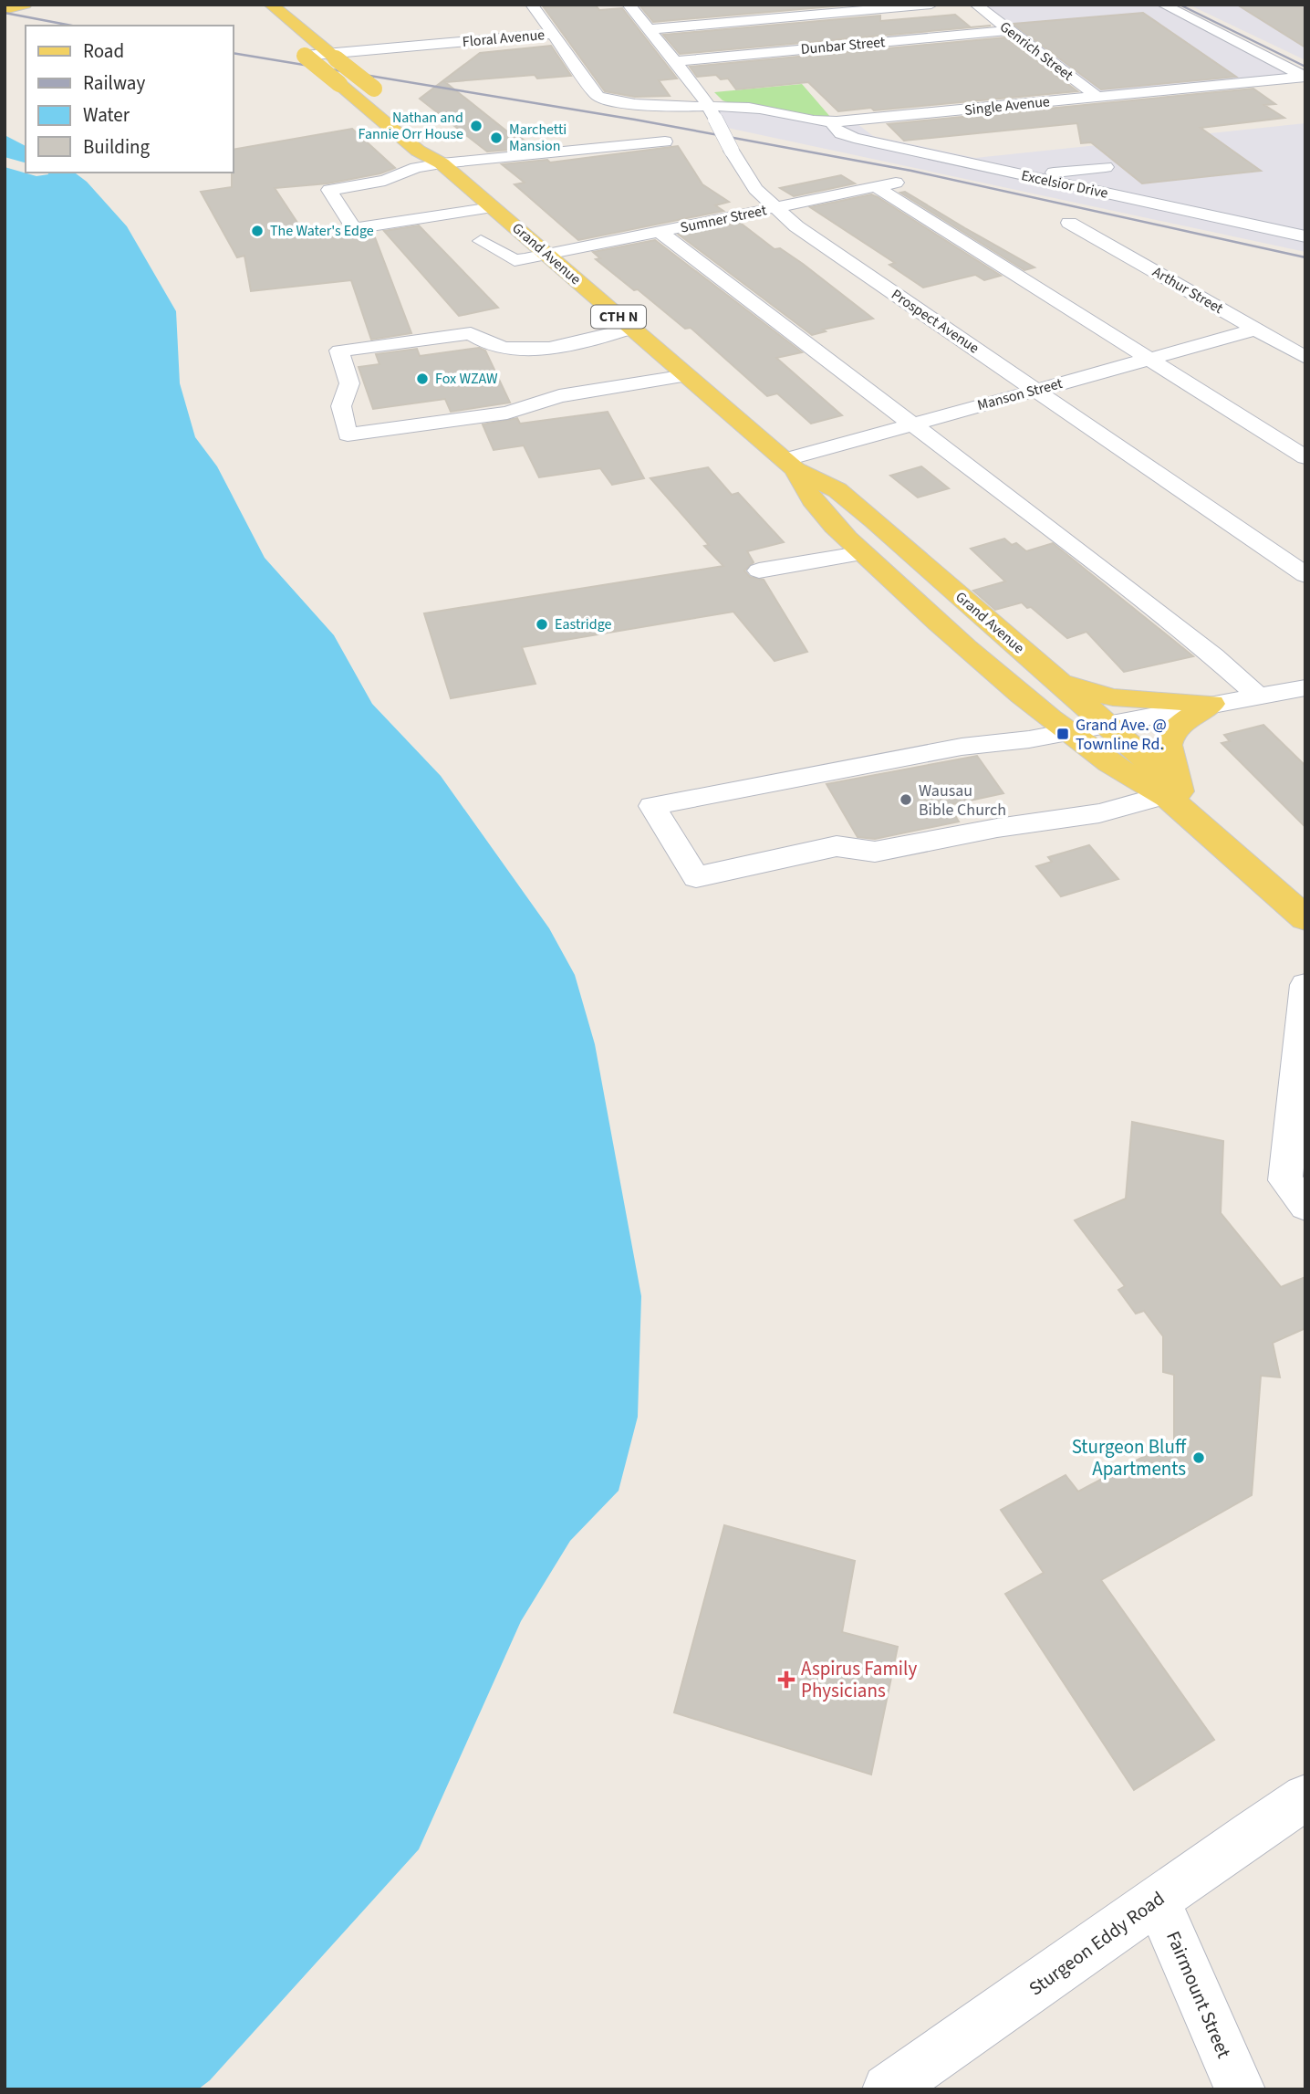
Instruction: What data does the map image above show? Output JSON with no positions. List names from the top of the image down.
{
  "streets": {
    "main road": ["Grand Avenue", "CTH N"],
    "street": [
      "Floral Avenue",
      "Dunbar Street",
      "Genrich Street",
      "Single Avenue",
      "Excelsior Drive",
      "Sumner Street",
      "Arthur Street",
      "Prospect Avenue",
      "Manson Street",
      "Sturgeon Eddy Road",
      "Fairmount Street"
    ]
  },
  "crossings": [
    ["Floral Avenue", "Single Avenue"],
    ["Floral Avenue", "Grand Avenue"],
    ["Floral Avenue", "Prospect Avenue"],
    ["Dunbar Street", "Genrich Street"],
    ["Dunbar Street", "Prospect Avenue"],
    ["Genrich Street", "Single Avenue"],
    ["Single Avenue", "Excelsior Drive"],
    ["Single Avenue", "Prospect Avenue"],
    ["Sumner Street", "Grand Avenue"],
    ["Sumner Street", "Prospect Avenue"],
    ["Grand Avenue", "Manson Street"],
    ["Arthur Street", "Manson Street"],
    ["Prospect Avenue", "Manson Street"],
    ["Sturgeon Eddy Road", "Fairmount Street"]
  ],
  "places": {
    "other": [
      "Nathan and Fannie Orr House",
      "Marchetti Mansion",
      "The Water's Edge",
      "Fox WZAW",
      "Eastridge",
      "Wausau Bible Church",
      "Sturgeon Bluff Apartments"
    ],
    "transit": ["Grand Ave. @ Townline Rd."],
    "health": ["Aspirus Family Physicians"]
  },
  "legend": [
    "Road",
    "Railway",
    "Water",
    "Building"
  ]
}
